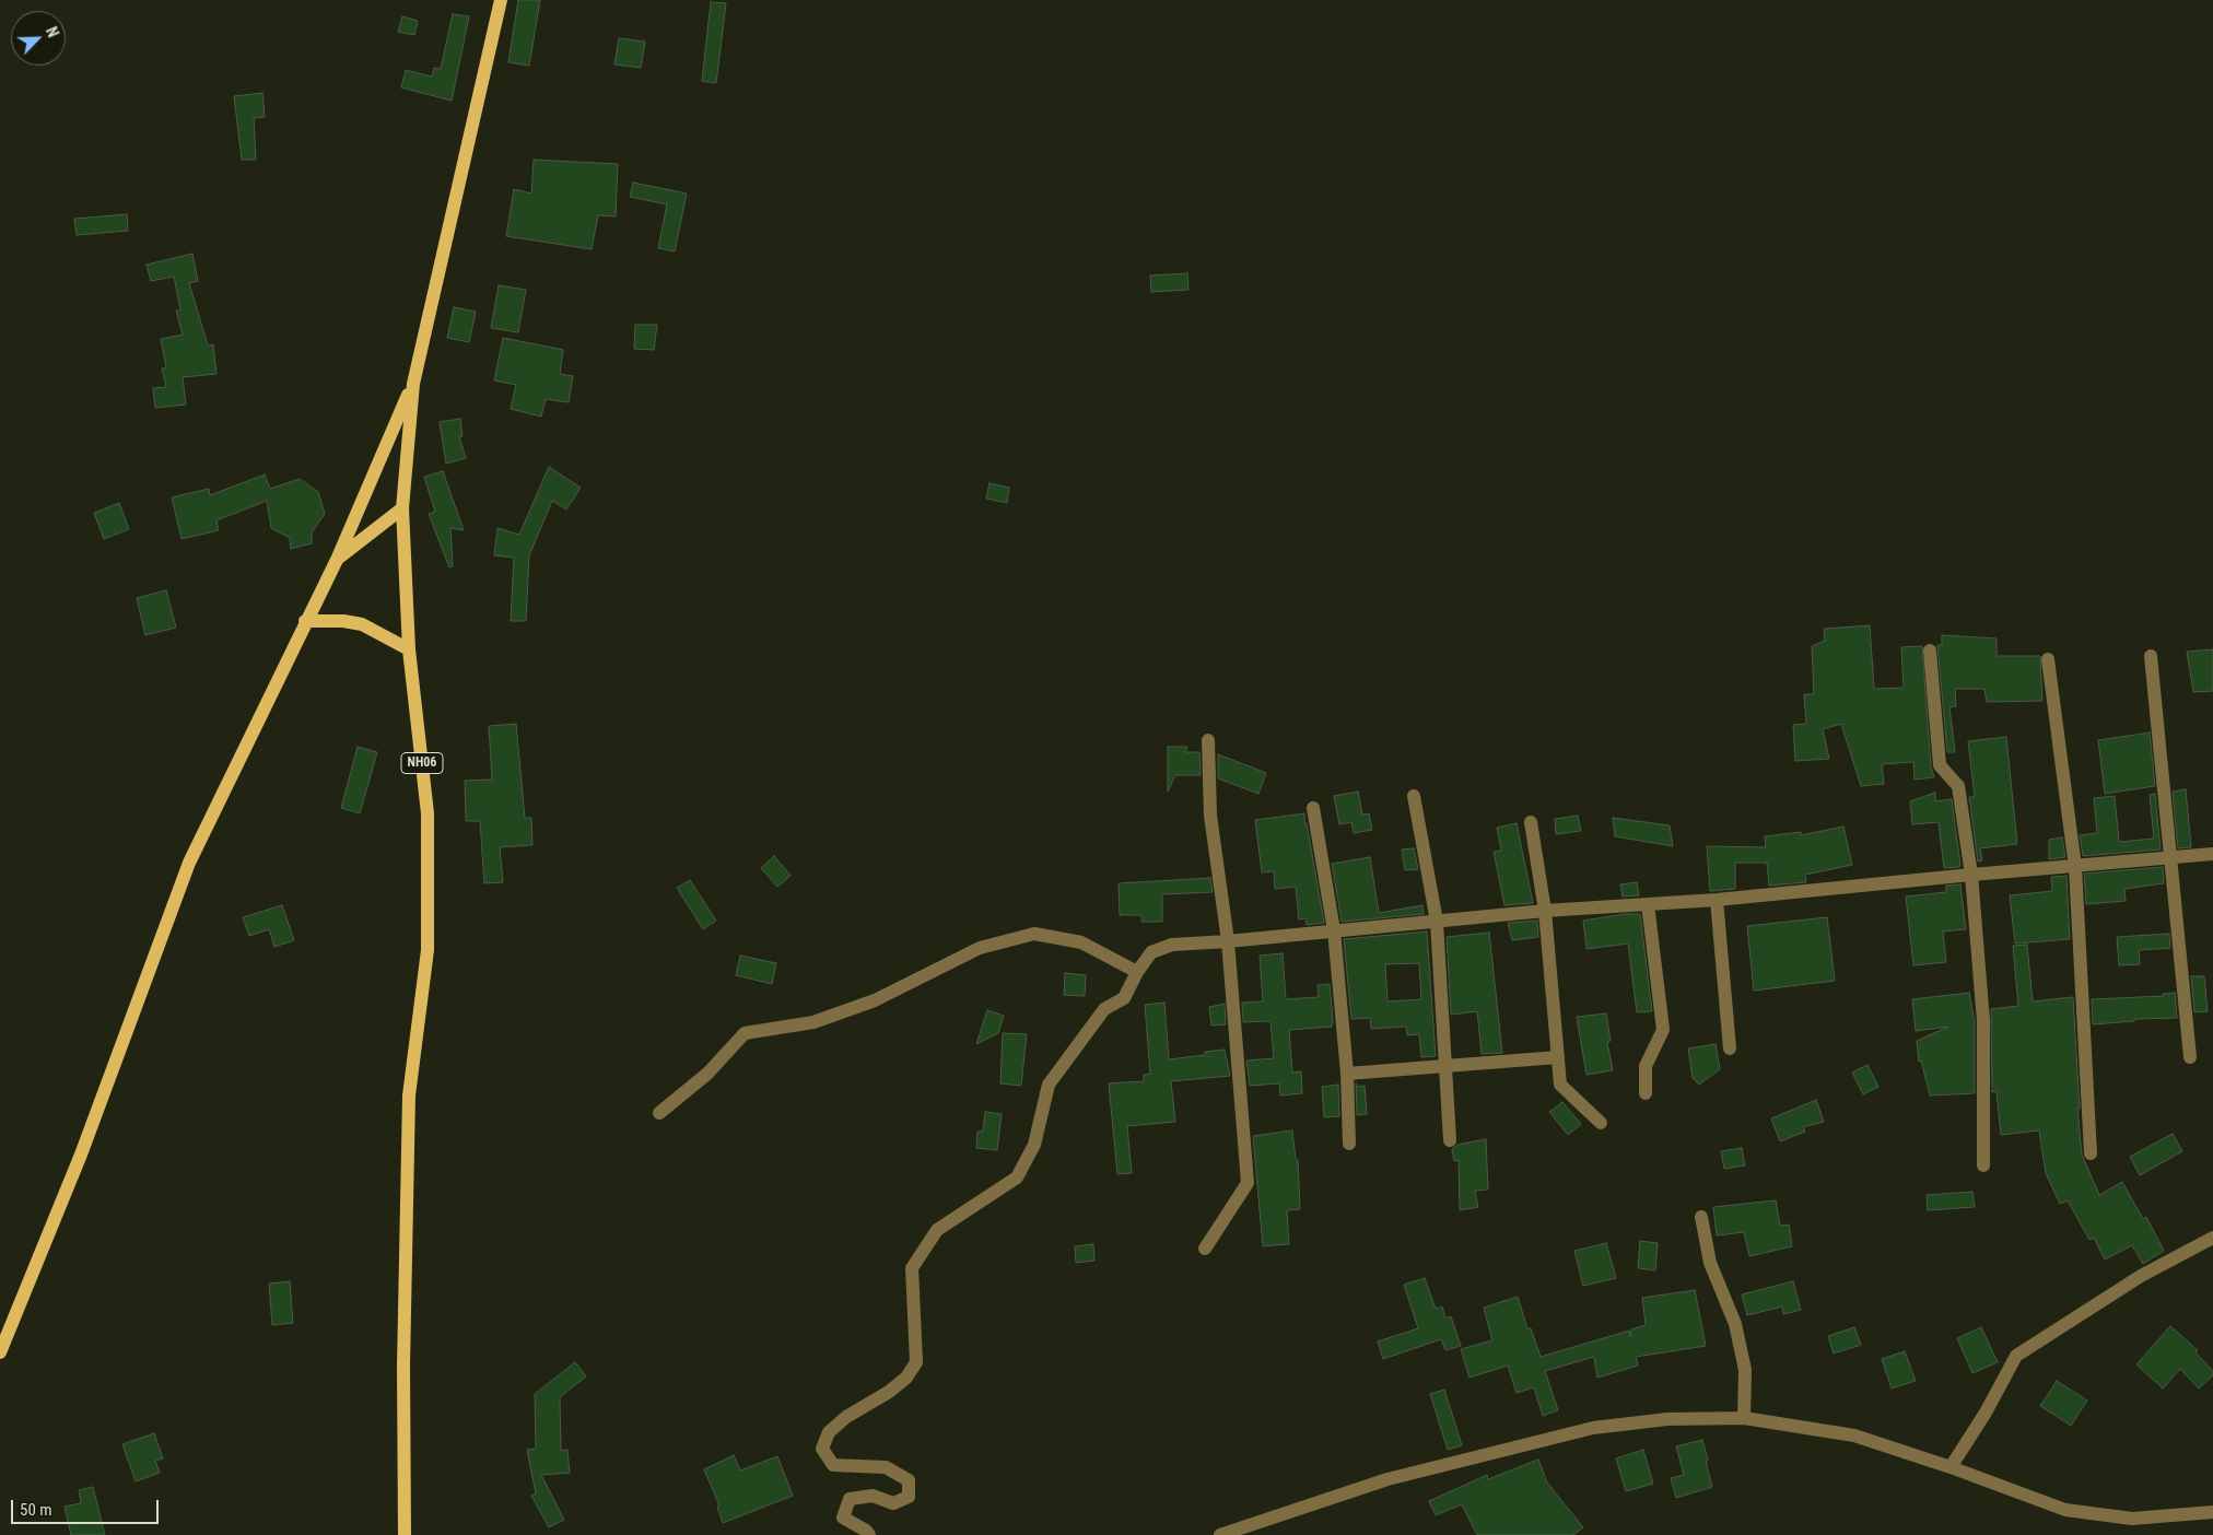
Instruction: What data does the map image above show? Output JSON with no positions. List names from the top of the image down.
{
  "streets": {
    "main road": ["NH06"]
  },
  "scale_bar": "50 m",
  "north": "top right"
}
